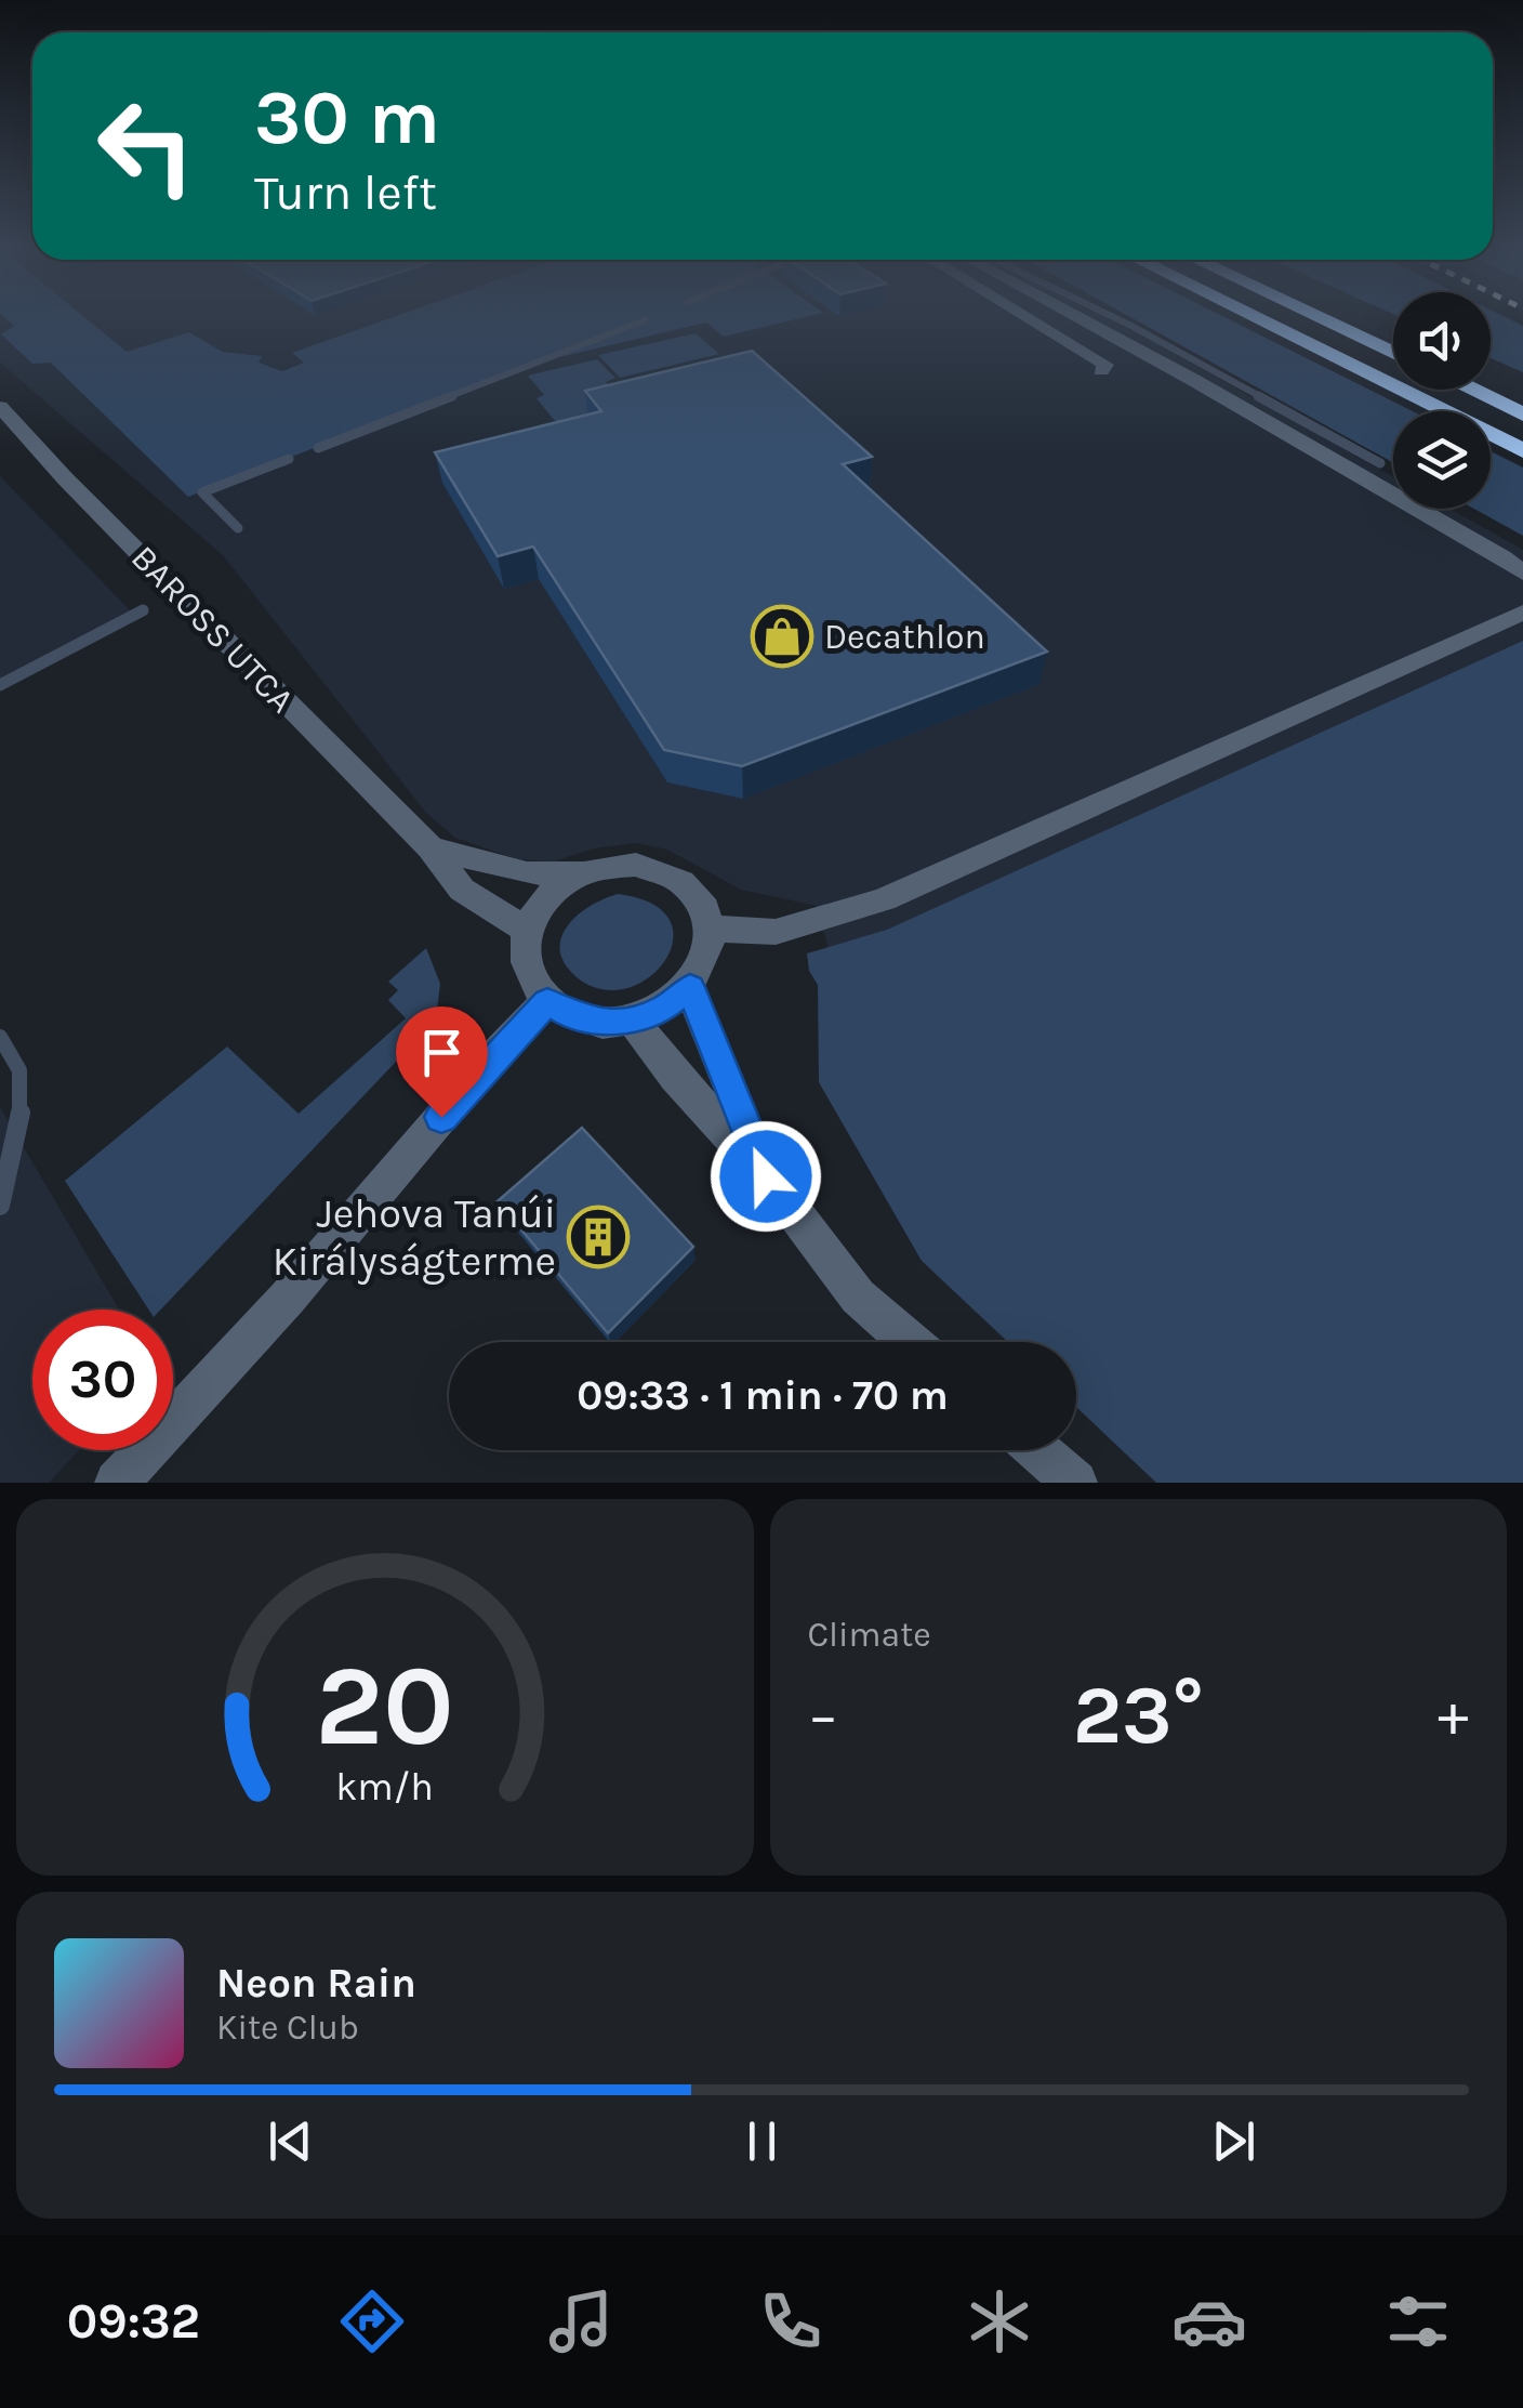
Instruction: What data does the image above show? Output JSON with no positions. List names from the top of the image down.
{
  "streets": {
    "street": ["BAROSS UTCA"]
  },
  "places": {
    "shop": ["Decathlon"],
    "building": ["Jehova Tanúi Királyságterme"]
  },
  "page": {
    "turn": ["30 m", "Turn left"],
    "limit": "30",
    "trip": "09:33 · 1 min · 70 m",
    "tile": "Climate",
    "heat": ["−", "23°", "+"],
    "song": ["Neon Rain", "Kite Club"],
    "tabs": "09:32",
    "gauge": ["20", "km/h"]
  }
}
